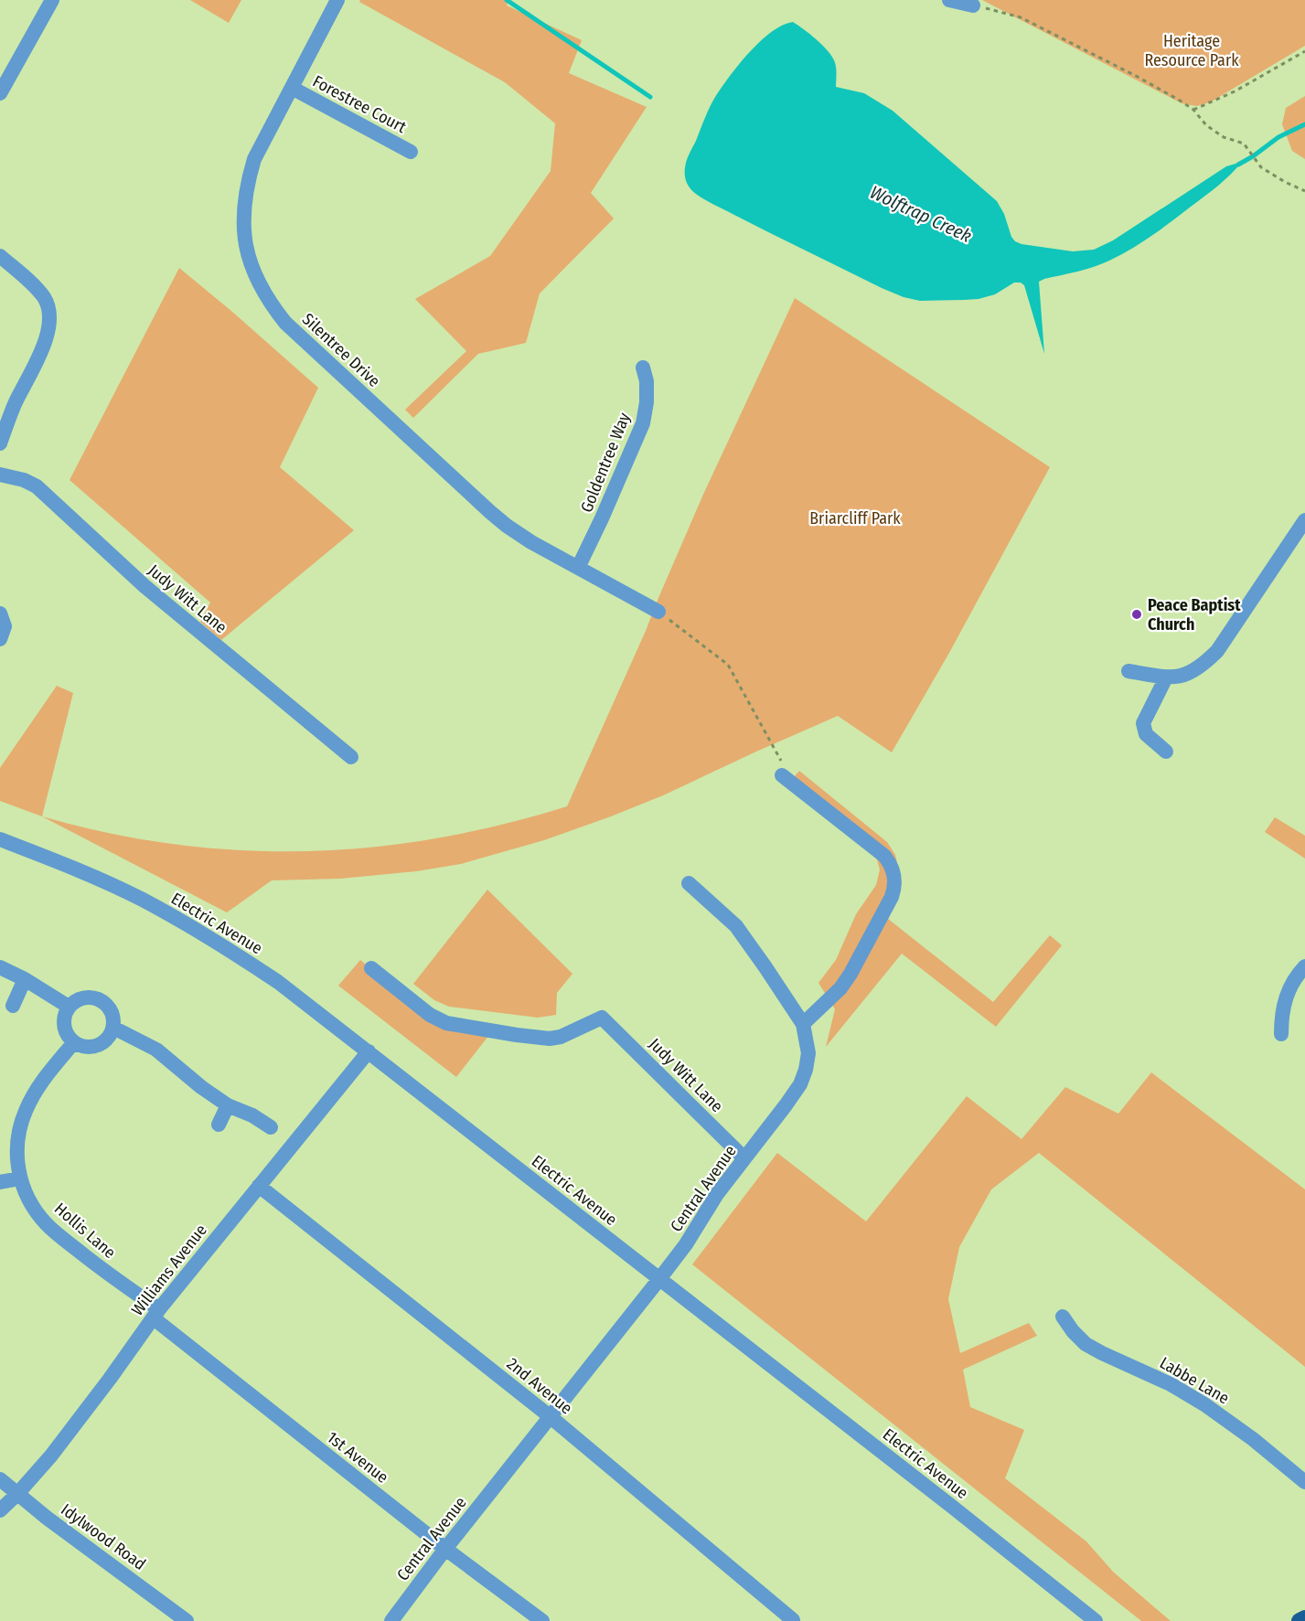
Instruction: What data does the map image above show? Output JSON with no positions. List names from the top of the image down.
{
  "streets": {
    "street": [
      "Forestree Court",
      "Silentree Drive",
      "Goldentree Way",
      "Judy Witt Lane",
      "Electric Avenue",
      "Central Avenue",
      "Hollis Lane",
      "Williams Avenue",
      "Labbe Lane",
      "2nd Avenue",
      "1st Avenue",
      "Idylwood Road"
    ]
  },
  "crossings": [
    ["Forestree Court", "Silentree Drive"],
    ["Silentree Drive", "Goldentree Way"],
    ["Judy Witt Lane", "Central Avenue"],
    ["Electric Avenue", "Central Avenue"],
    ["Electric Avenue", "Williams Avenue"],
    ["Central Avenue", "2nd Avenue"],
    ["Central Avenue", "1st Avenue"],
    ["Hollis Lane", "Williams Avenue"],
    ["Hollis Lane", "1st Avenue"],
    ["Williams Avenue", "2nd Avenue"],
    ["Williams Avenue", "1st Avenue"],
    ["Williams Avenue", "Idylwood Road"]
  ],
  "water": ["Wolftrap Creek"],
  "parks": ["Heritage Resource Park", "Briarcliff Park"],
  "places": ["Peace Baptist Church"]
}
